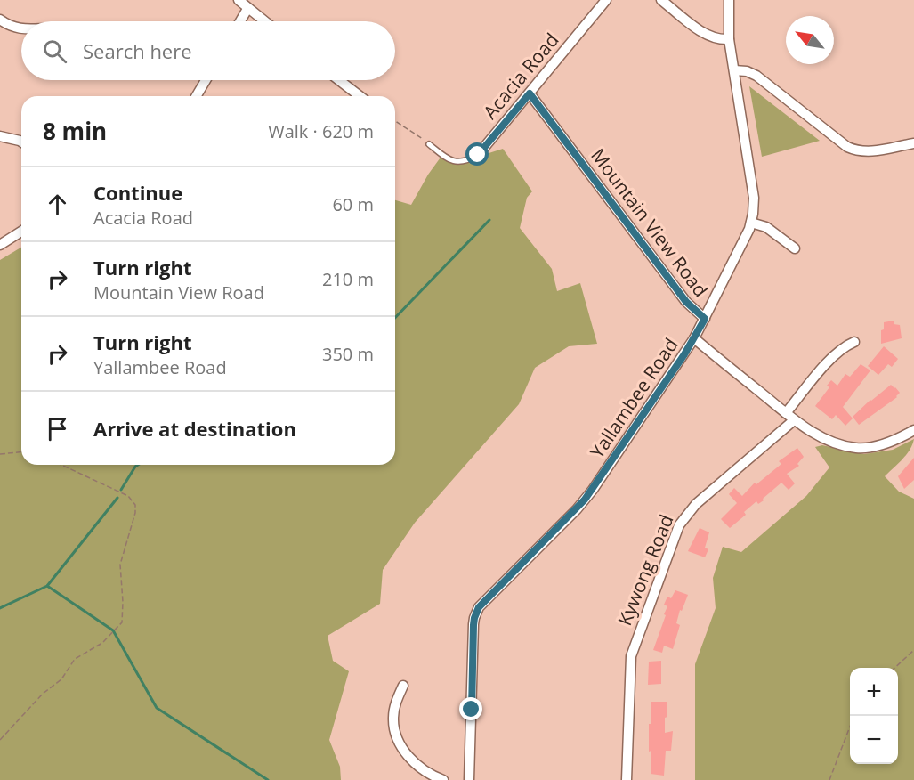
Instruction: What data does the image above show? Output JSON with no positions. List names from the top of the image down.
{
  "streets": {
    "street": [
      "Acacia Road",
      "Mountain View Road",
      "Yallambee Road",
      "Kywong Road"
    ]
  },
  "crossings": [
    ["Acacia Road", "Mountain View Road"],
    ["Mountain View Road", "Yallambee Road"]
  ],
  "north": "top left",
  "page": {
    "search": "Search here",
    "heading": ["8 min", "Walk · 620 m"],
    "list": [
      ["Continue", "Acacia Road", "60 m"],
      ["Turn right", "Mountain View Road", "210 m"],
      ["Turn right", "Yallambee Road", "350 m"],
      "Arrive at destination"
    ],
    "map_buttons": ["+", "−"]
  }
}
